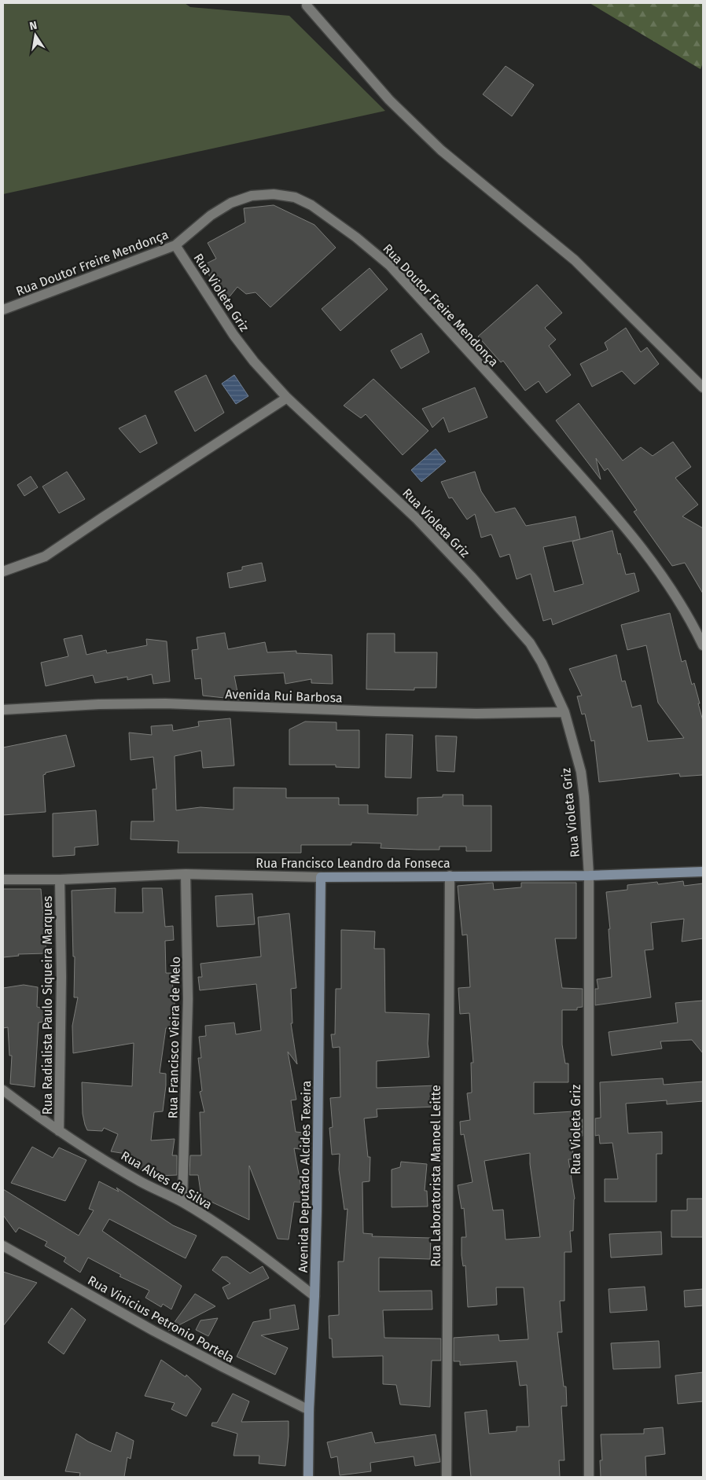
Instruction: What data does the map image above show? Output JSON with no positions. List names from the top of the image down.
{
  "streets": {
    "main road": ["Rua Francisco Leandro da Fonseca", "Avenida Deputado Alcides Texeira"],
    "street": [
      "Rua Doutor Freire Mendonça",
      "Rua Violeta Griz",
      "Avenida Rui Barbosa",
      "Rua Radialista Paulo Siqueira Marques",
      "Rua Francisco Vieira de Melo",
      "Rua Laboratorista Manoel Leitte",
      "Rua Alves da Silva",
      "Rua Vinicius Petronio Portela"
    ]
  },
  "crossings": [
    ["Rua Doutor Freire Mendonça", "Rua Violeta Griz"],
    ["Rua Violeta Griz", "Avenida Rui Barbosa"],
    ["Rua Violeta Griz", "Rua Francisco Leandro da Fonseca"],
    ["Rua Francisco Leandro da Fonseca", "Rua Radialista Paulo Siqueira Marques"],
    ["Rua Francisco Leandro da Fonseca", "Rua Francisco Vieira de Melo"],
    ["Rua Francisco Leandro da Fonseca", "Rua Laboratorista Manoel Leitte"],
    ["Rua Francisco Leandro da Fonseca", "Avenida Deputado Alcides Texeira"],
    ["Rua Radialista Paulo Siqueira Marques", "Rua Alves da Silva"],
    ["Rua Francisco Vieira de Melo", "Rua Alves da Silva"],
    ["Avenida Deputado Alcides Texeira", "Rua Alves da Silva"],
    ["Avenida Deputado Alcides Texeira", "Rua Vinicius Petronio Portela"]
  ],
  "north": "top"
}
